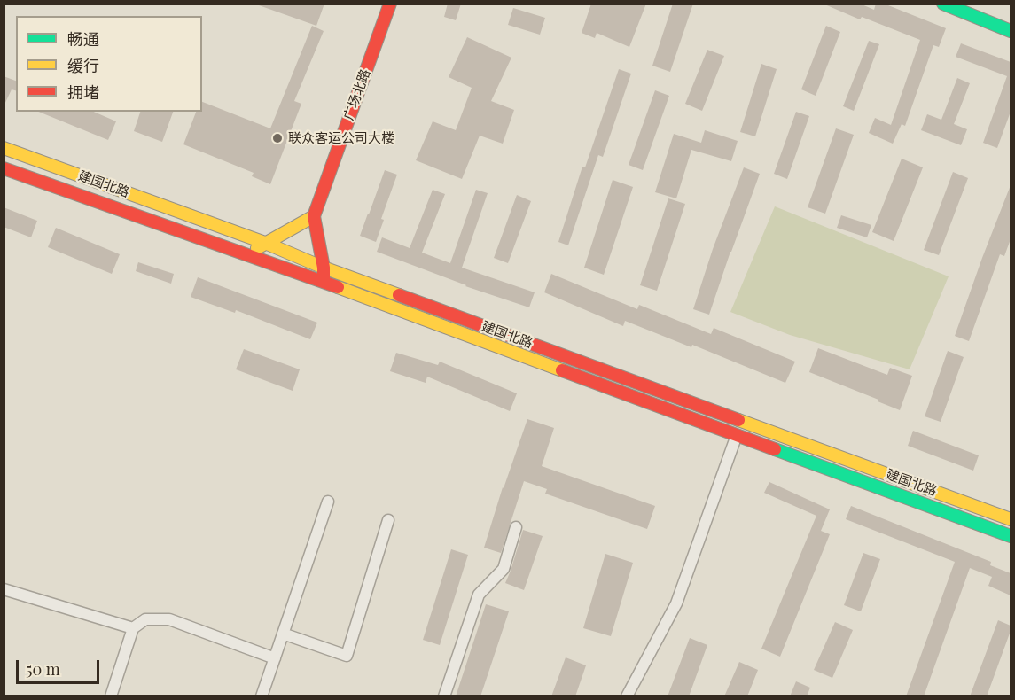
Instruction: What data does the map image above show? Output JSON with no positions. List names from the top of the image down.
{
  "streets": {
    "main road": ["广场北路", "建国北路"]
  },
  "places": ["联众客运公司大楼"],
  "legend": ["畅通", "缓行", "拥堵"],
  "scale_bar": "50 m"
}
